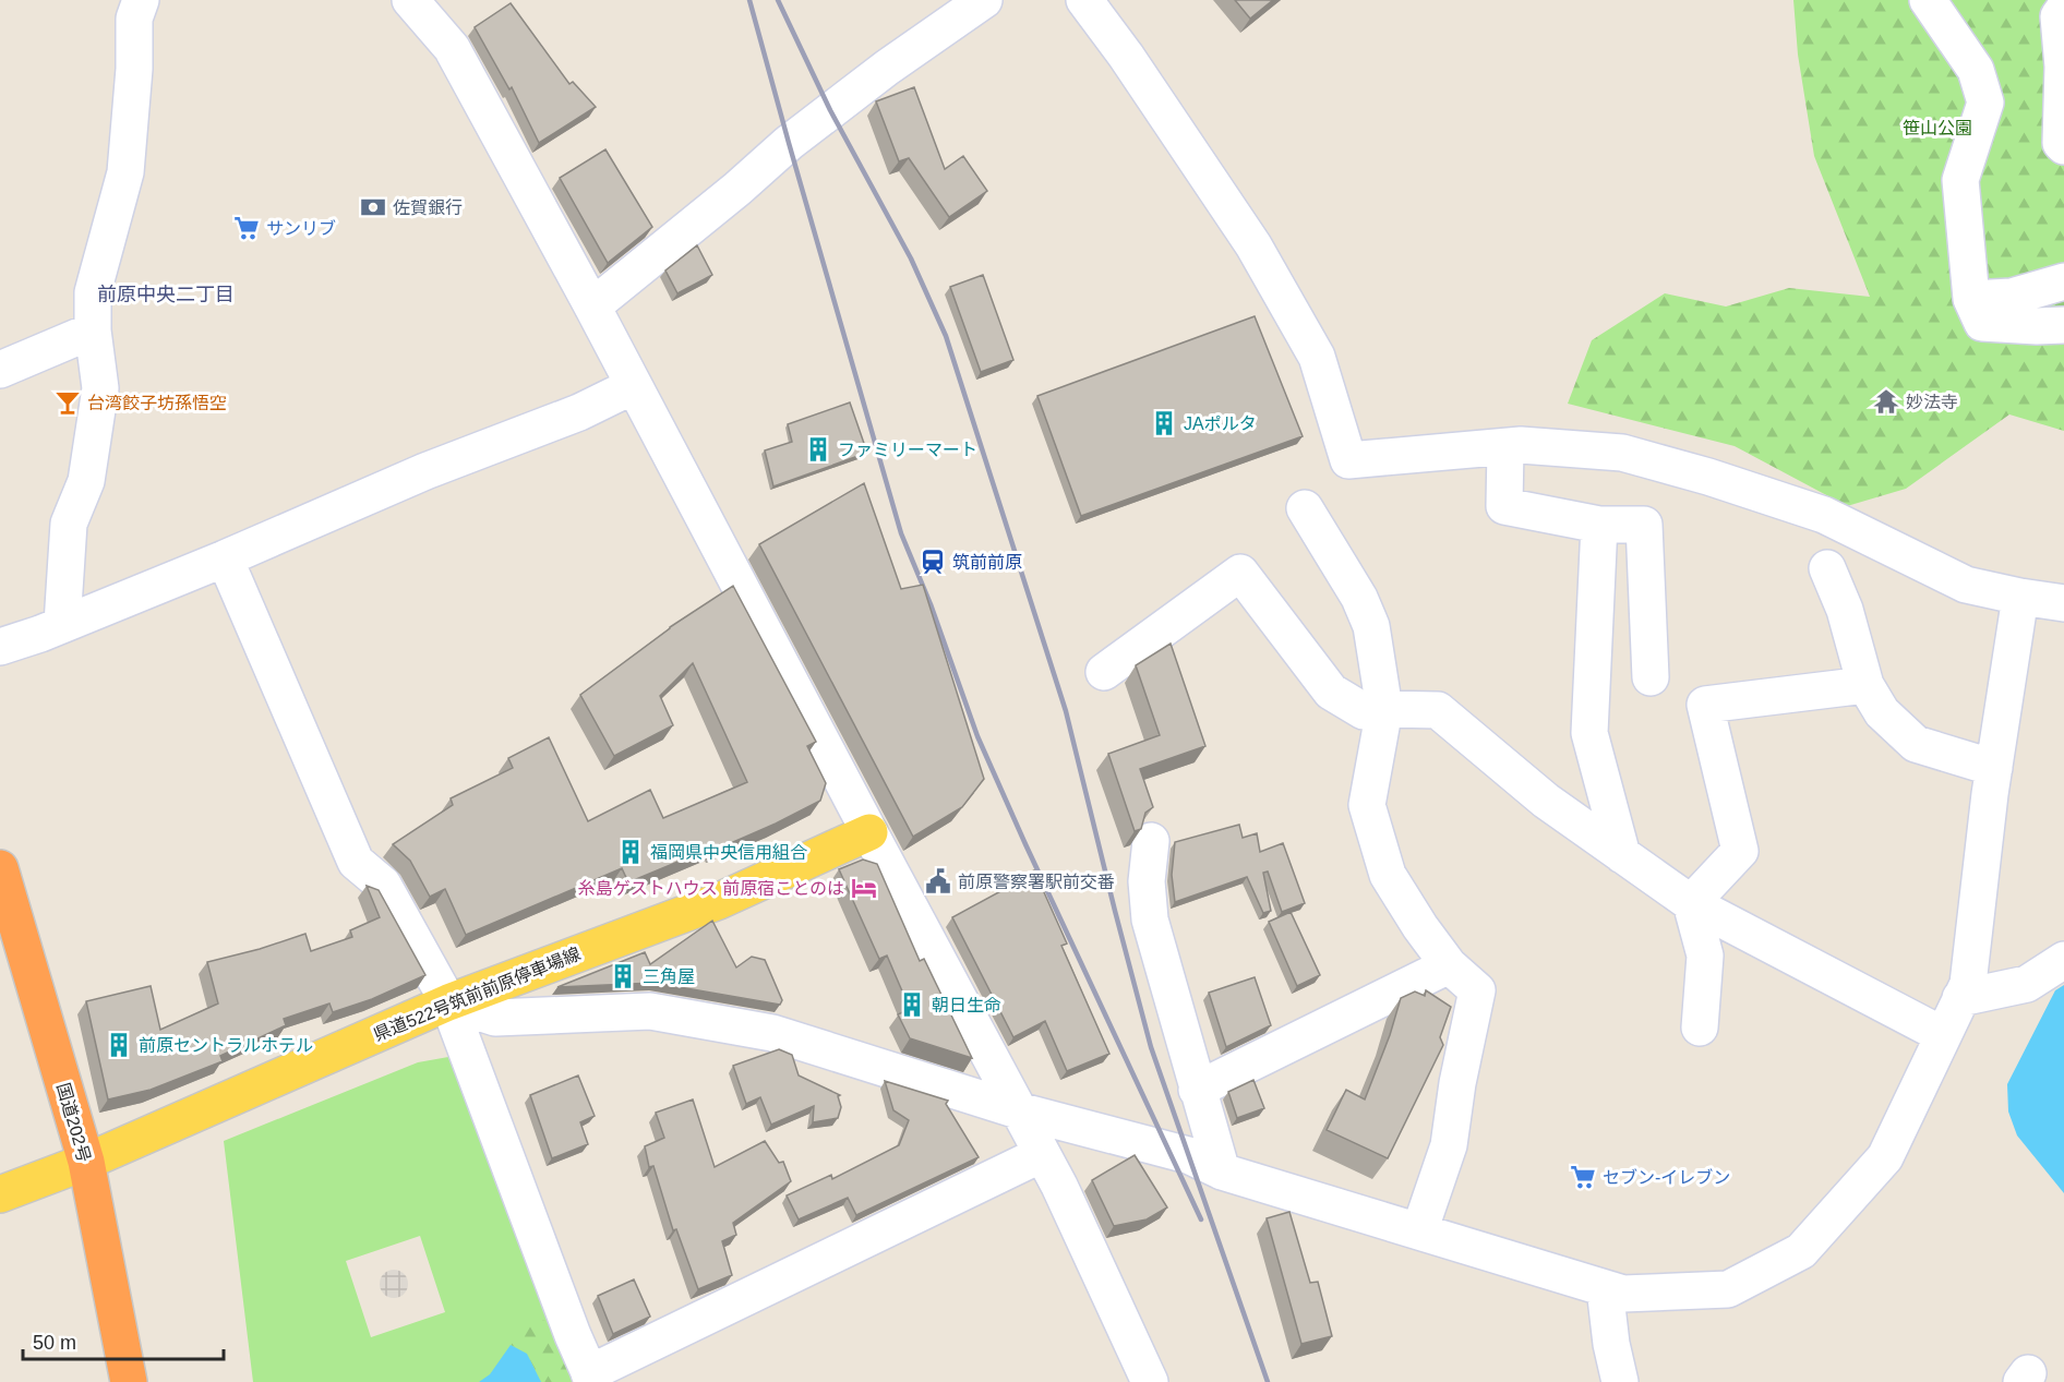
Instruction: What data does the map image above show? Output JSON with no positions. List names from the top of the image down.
{
  "streets": {
    "highway": ["国道202号"],
    "main road": ["県道522号筑前前原停車場線"]
  },
  "crossings": [
    ["県道522号筑前前原停車場線", "国道202号"]
  ],
  "districts": ["前原中央二丁目"],
  "parks": ["笹山公園"],
  "places": {
    "bank": ["佐賀銀行"],
    "supermarket": ["サンリブ", "セブン-イレブン"],
    "temple": ["妙法寺"],
    "bar": ["台湾餃子坊孫悟空"],
    "building": [
      "JAポルタ",
      "ファミリーマート",
      "福岡県中央信用組合",
      "三角屋",
      "朝日生命",
      "前原セントラルホテル"
    ],
    "station": ["筑前前原"],
    "public building": ["前原警察署駅前交番"],
    "hotel": ["糸島ゲストハウス 前原宿ことのは"]
  },
  "scale_bar": "50 m"
}
